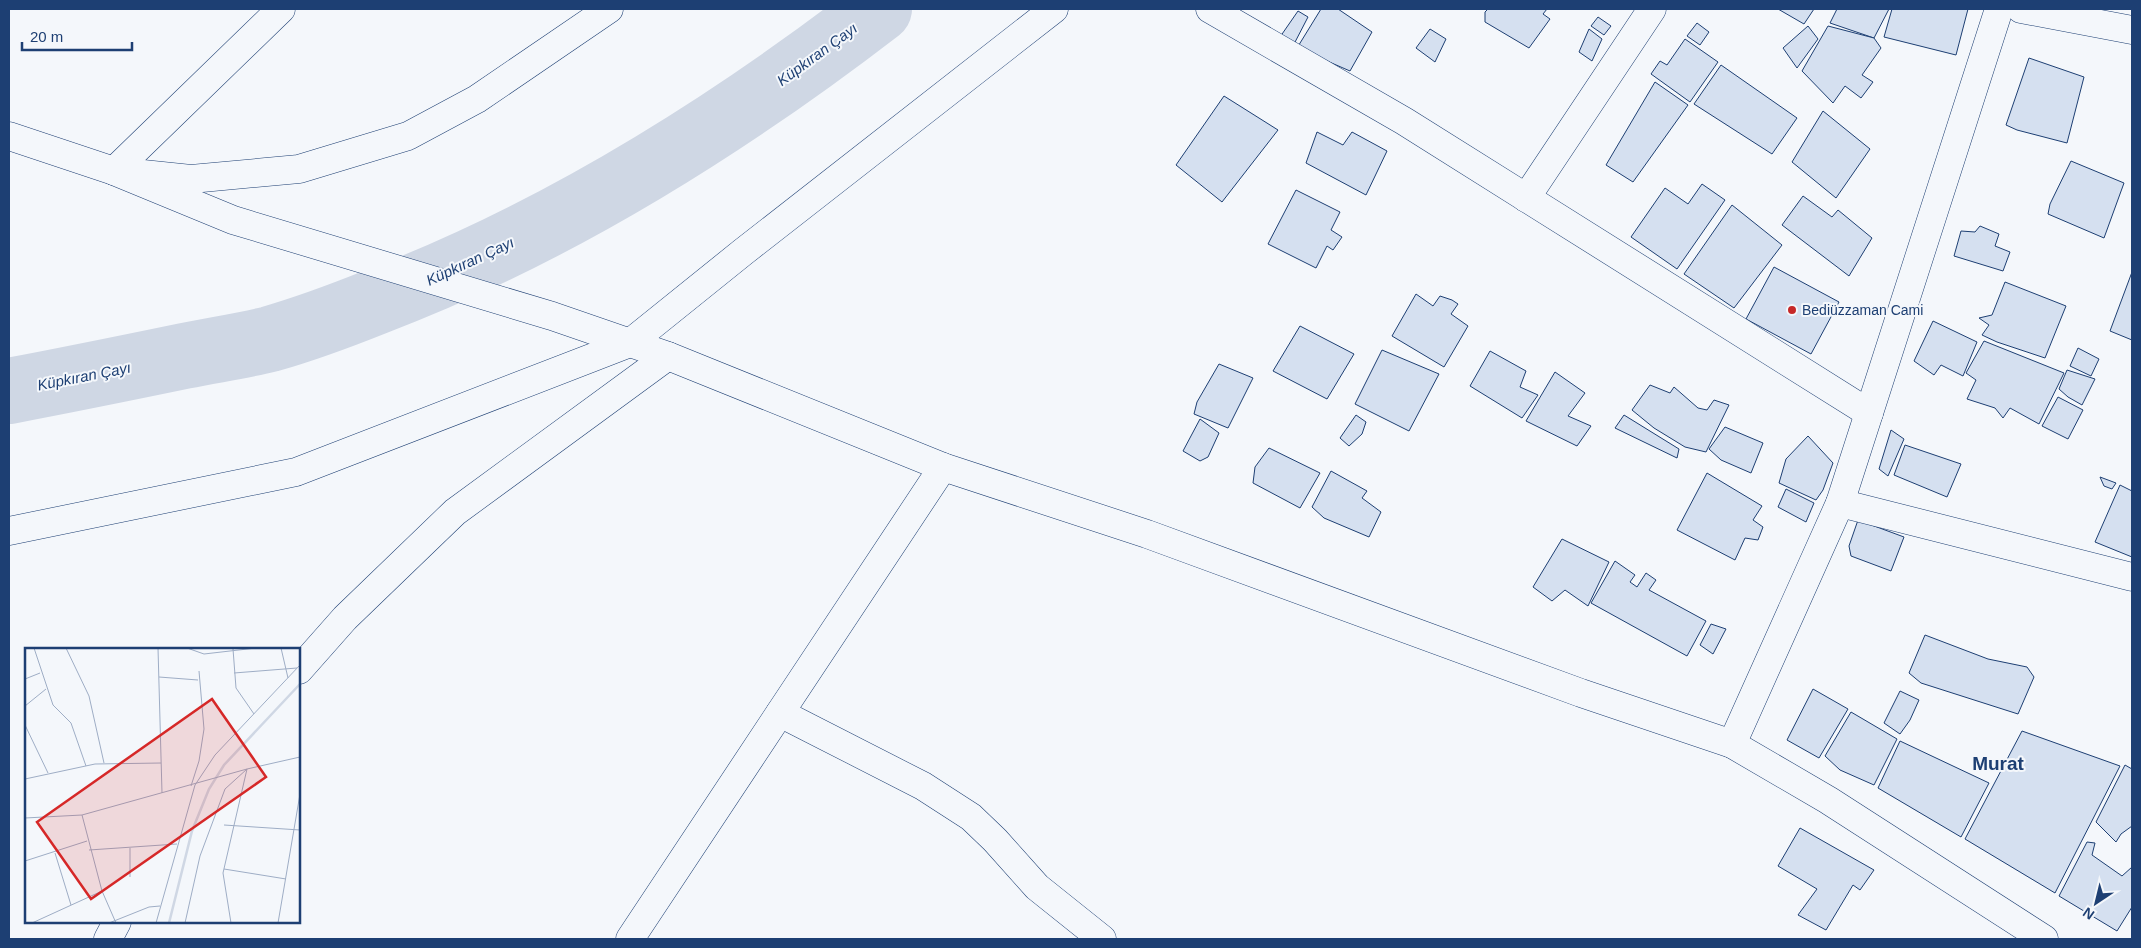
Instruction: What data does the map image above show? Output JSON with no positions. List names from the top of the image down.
{
  "districts": ["Murat"],
  "water": ["Küpkıran Çayı"],
  "places": ["Bediüzzaman Cami"],
  "scale_bar": "20 m",
  "north": "bottom left"
}
